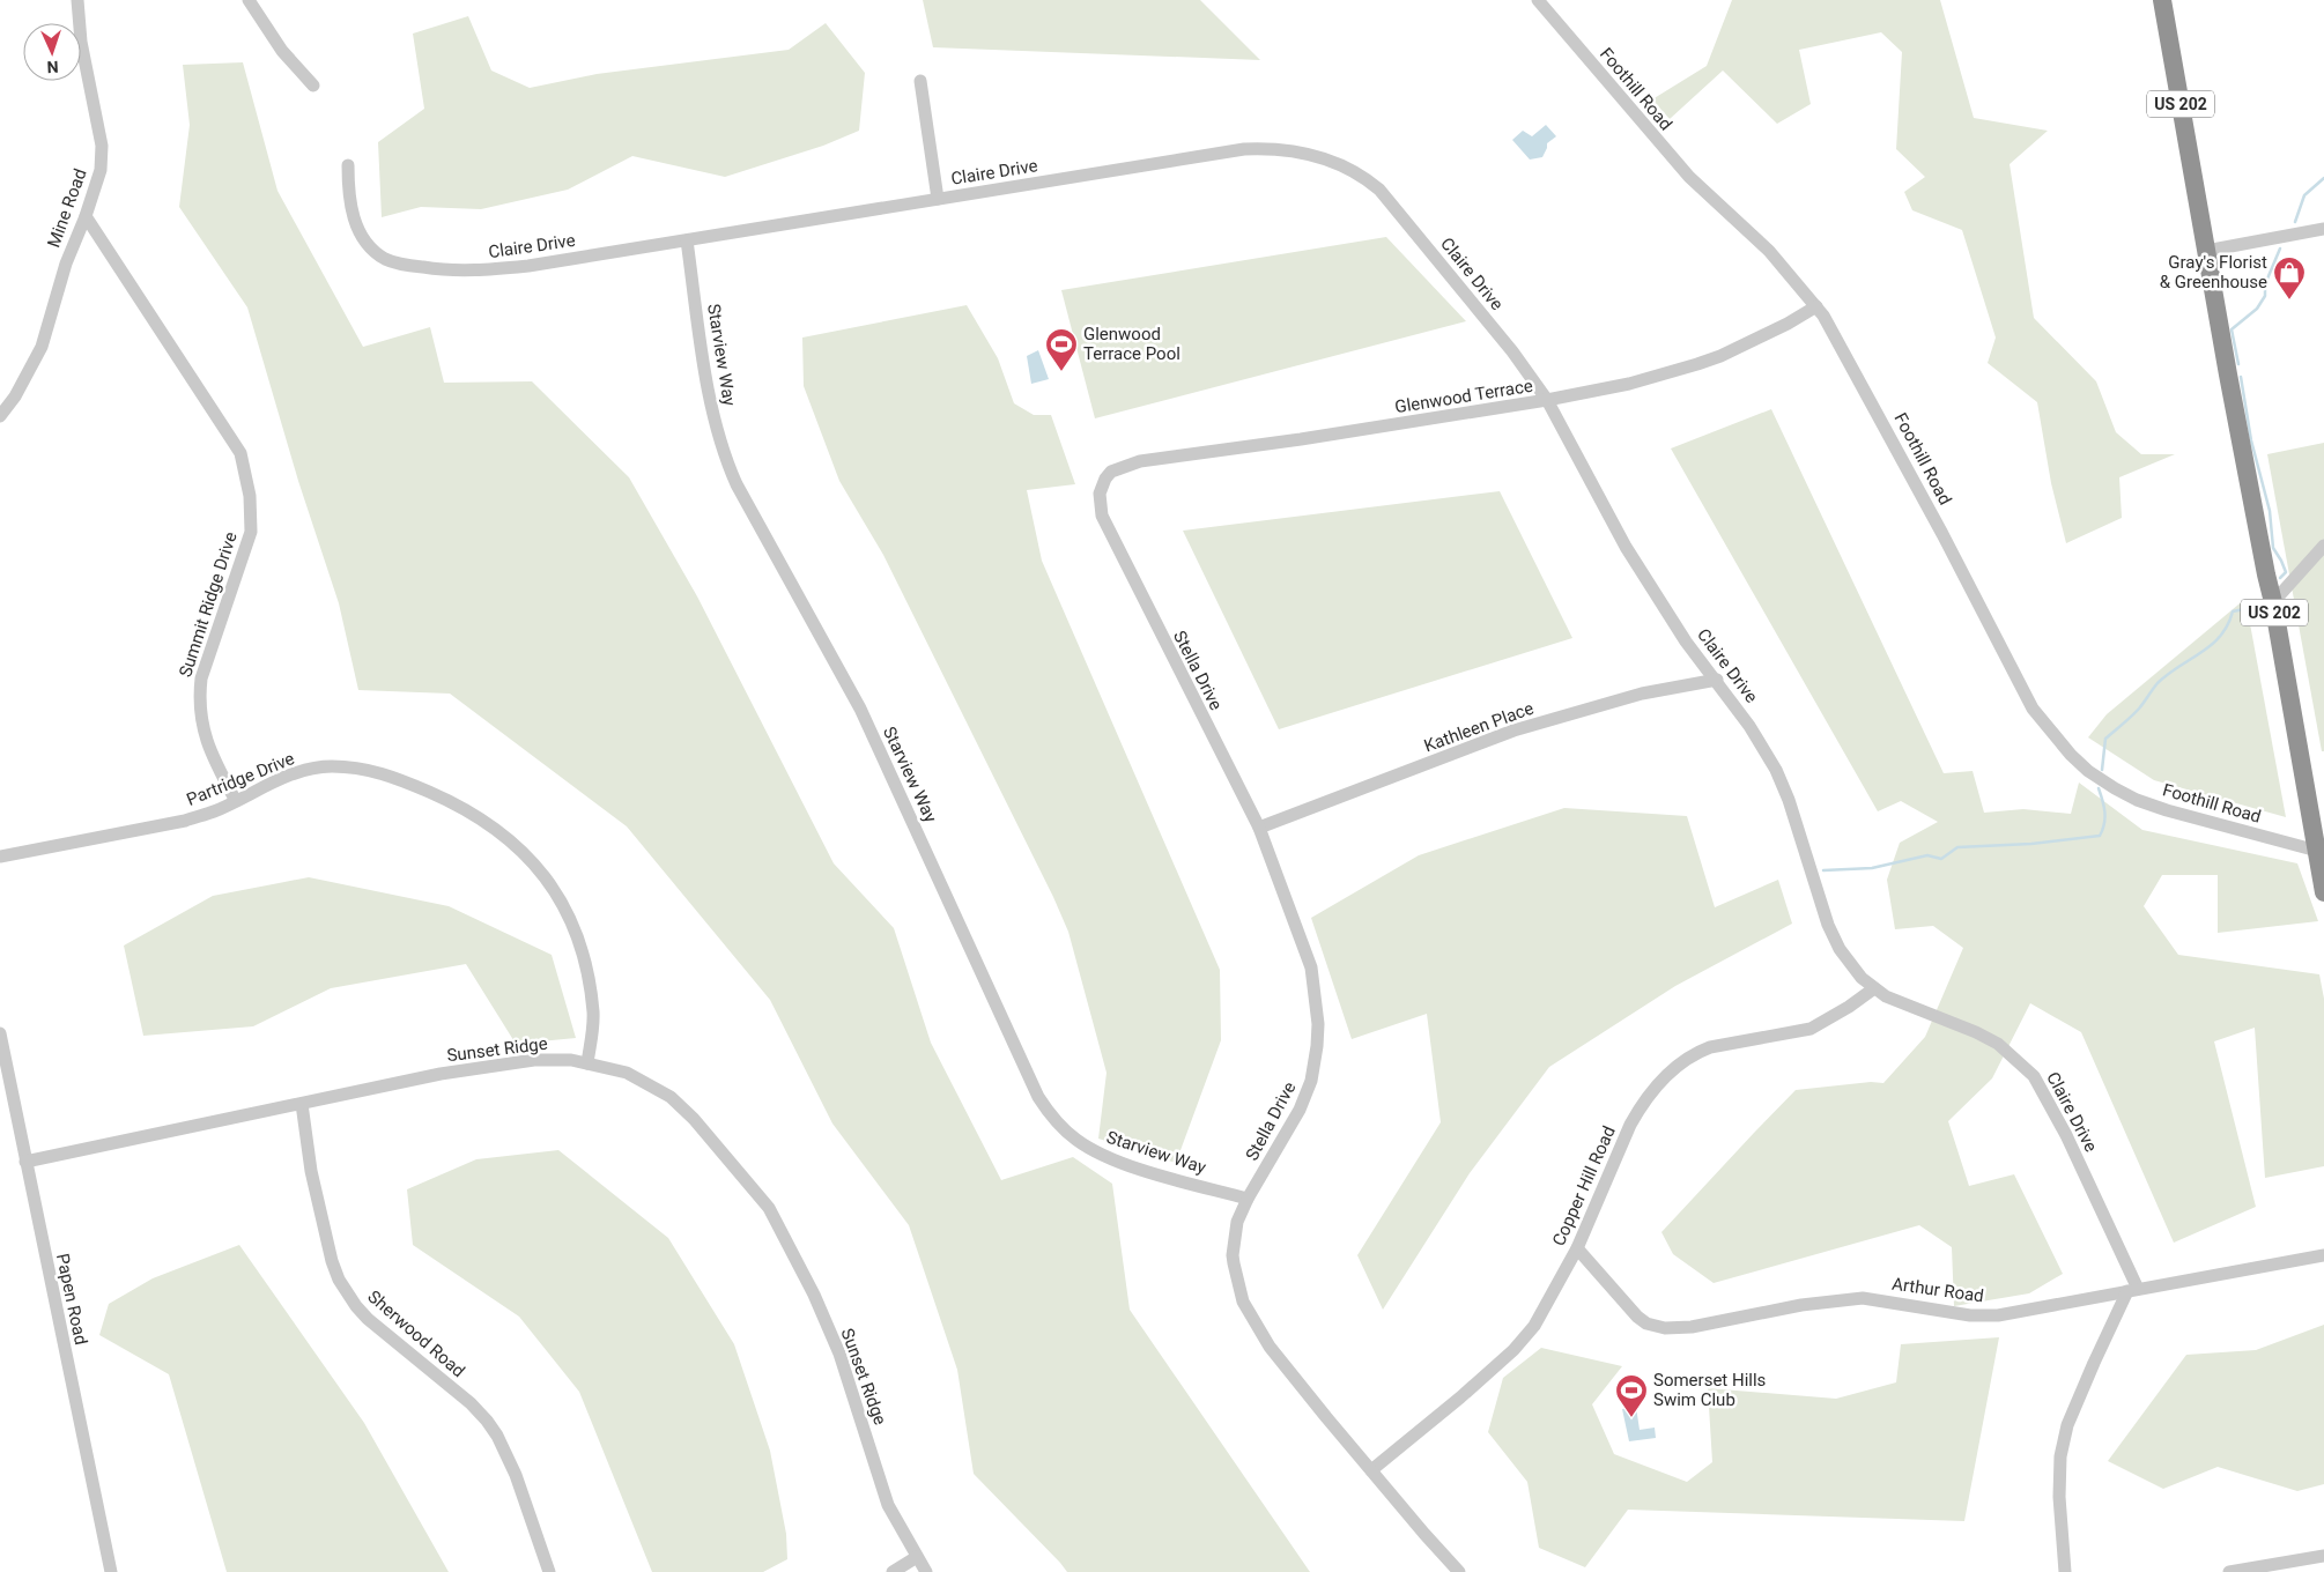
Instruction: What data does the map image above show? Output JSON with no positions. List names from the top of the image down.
{
  "streets": {
    "highway": ["US 202"],
    "street": [
      "Foothill Road",
      "Claire Drive",
      "Mine Road",
      "Starview Way",
      "Glenwood Terrace",
      "Summit Ridge Drive",
      "Stella Drive",
      "Kathleen Place",
      "Partridge Drive",
      "Sunset Ridge",
      "Copper Hill Road",
      "Arthur Road",
      "Papen Road",
      "Sherwood Road"
    ]
  },
  "crossings": [
    ["Foothill Road", "US 202"],
    ["Foothill Road", "Glenwood Terrace"],
    ["Claire Drive", "Starview Way"],
    ["Claire Drive", "Glenwood Terrace"],
    ["Claire Drive", "Kathleen Place"],
    ["Claire Drive", "Copper Hill Road"],
    ["Claire Drive", "Arthur Road"],
    ["Mine Road", "Summit Ridge Drive"],
    ["Starview Way", "Stella Drive"],
    ["Glenwood Terrace", "Stella Drive"],
    ["Summit Ridge Drive", "Partridge Drive"],
    ["Stella Drive", "Kathleen Place"],
    ["Stella Drive", "Copper Hill Road"],
    ["Partridge Drive", "Sunset Ridge"],
    ["Sunset Ridge", "Papen Road"],
    ["Sunset Ridge", "Sherwood Road"],
    ["Copper Hill Road", "Arthur Road"]
  ],
  "places": {
    "shop": ["Gray's Florist & Greenhouse"],
    "sports": ["Glenwood Terrace Pool", "Somerset Hills Swim Club"]
  },
  "north": "bottom"
}
